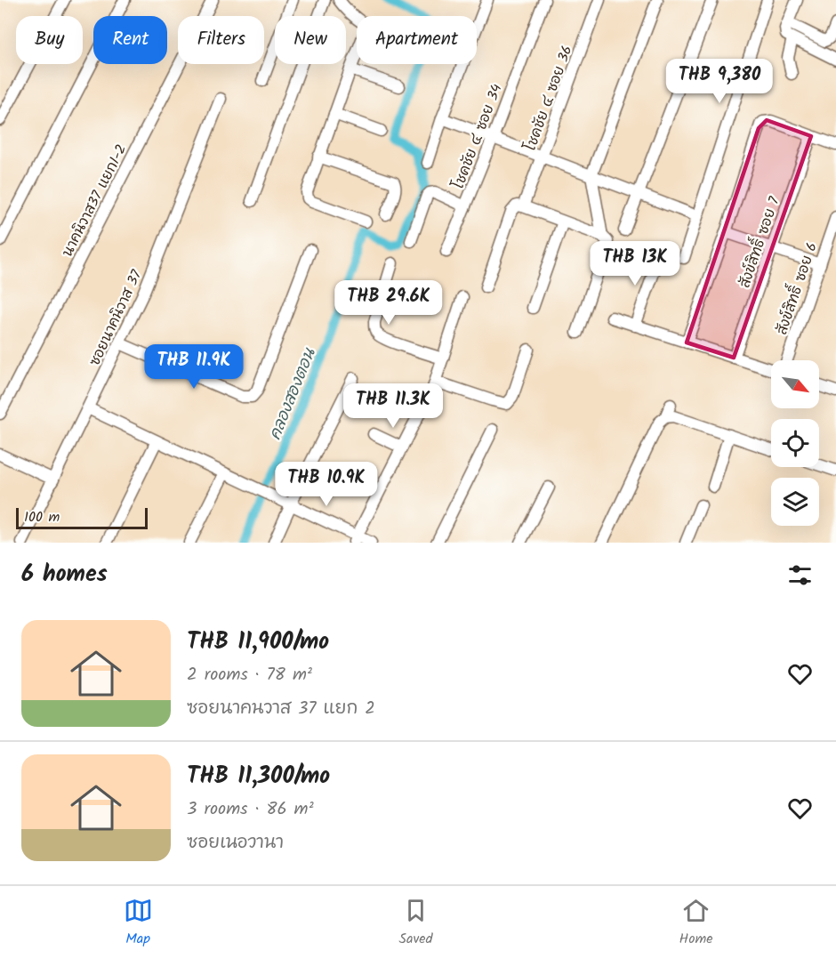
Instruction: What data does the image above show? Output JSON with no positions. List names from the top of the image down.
{
  "streets": {
    "street": [
      "โชคชัย ๔ ซอย 36",
      "โชคชัย ๔ ซอย 34",
      "นาคนิวาส37 แยก1-2",
      "สังข์สิทธิ์ ซอย 7",
      "สังข์สิทธิ์ ซอย 6",
      "ซอยนาคนิวาส 37"
    ]
  },
  "water": ["คลองสองตอน"],
  "scale_bar": "100 m",
  "north": "bottom right",
  "page": {
    "chip": [
      "Buy",
      "Rent",
      "Filters",
      "New",
      "Apartment"
    ],
    "price": [
      "THB 9,380",
      "THB 13K",
      "THB 29.6K",
      "THB 11.9K",
      "THB 11.3K",
      "THB 10.9K"
    ],
    "scale": "100 m",
    "heading": "6 homes",
    "list": [
      {
        "name": "THB 11,900/mo",
        "note": "2 rooms · 78 m² · ซอยนาคนวาส 37 แยก 2"
      },
      {
        "name": "THB 11,300/mo",
        "note": "3 rooms · 86 m² · ซอยเนอวานา"
      }
    ],
    "tabs": ["Map", "Saved", "Home"]
  }
}
